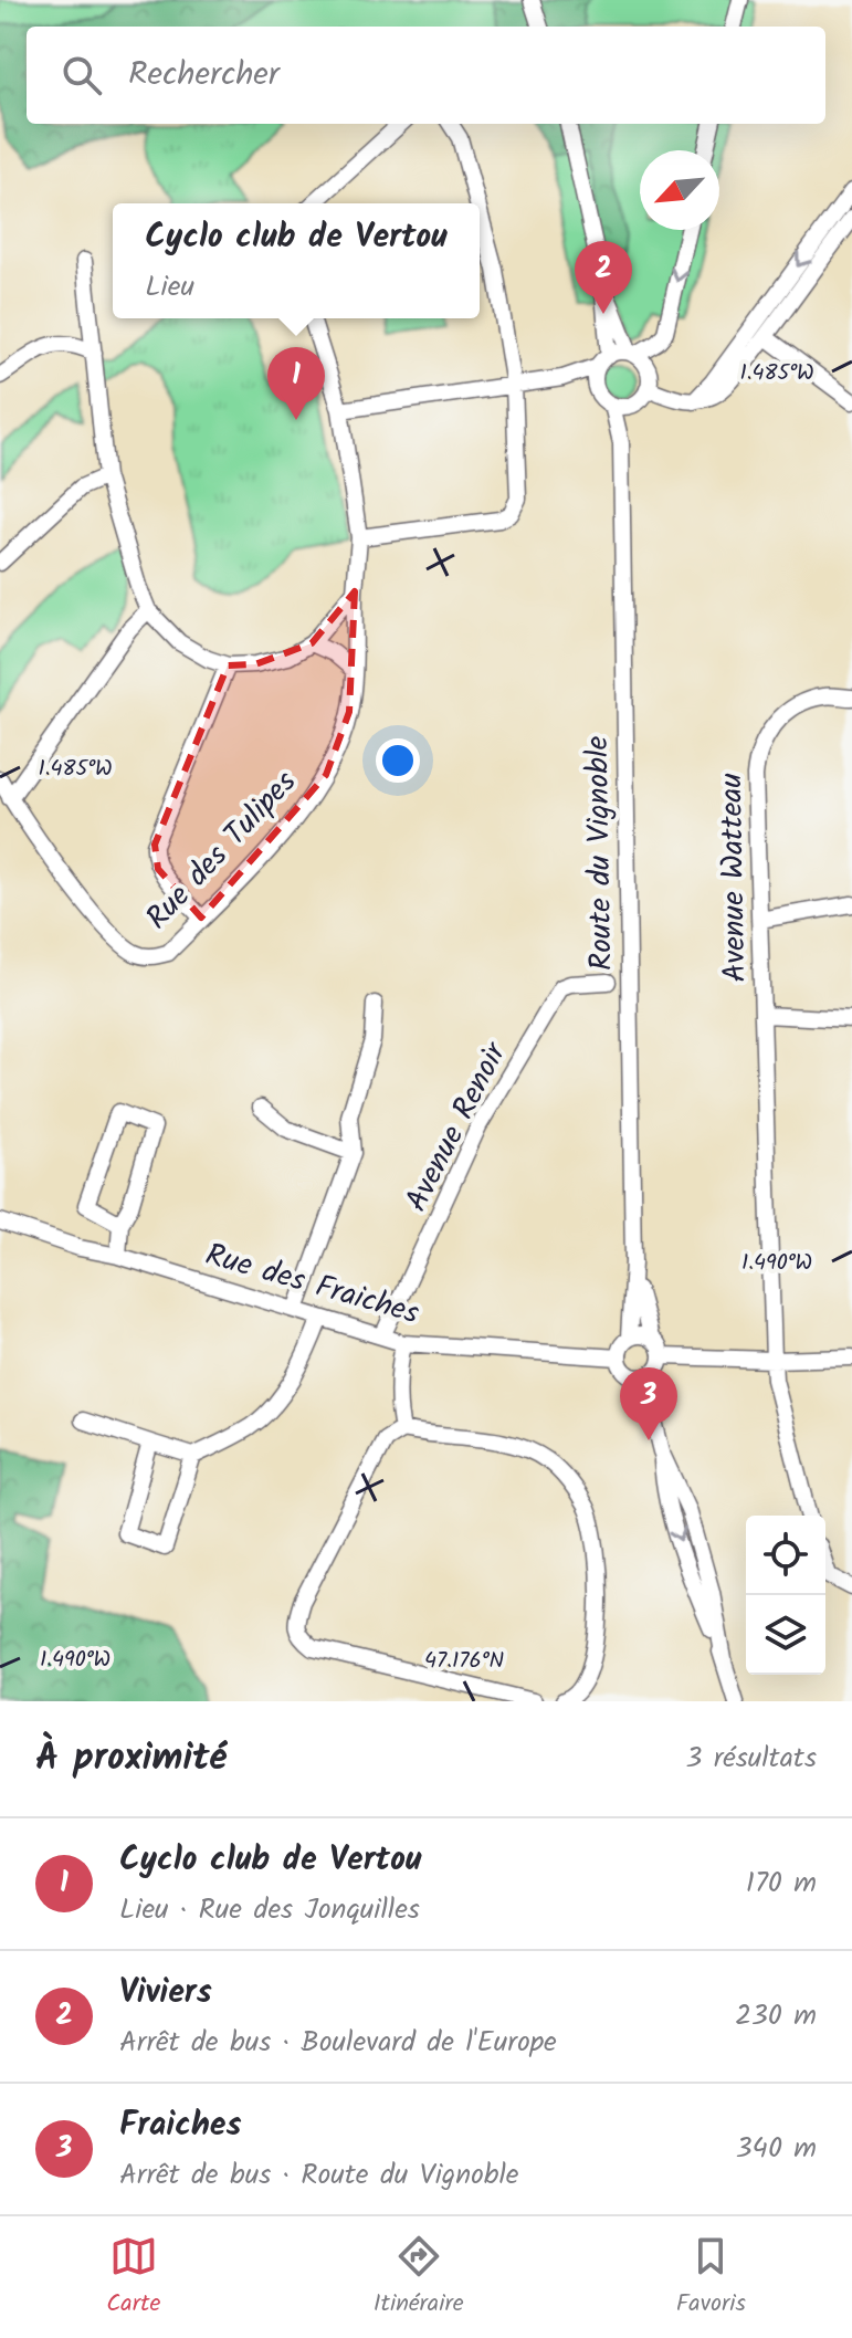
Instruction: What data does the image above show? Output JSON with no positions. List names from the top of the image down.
{
  "streets": {
    "street": [
      "Rue des Tulipes",
      "Route du Vignoble",
      "Avenue Watteau",
      "Avenue Renoir",
      "Rue des Fraiches"
    ]
  },
  "crossings": [
    ["Route du Vignoble", "Rue des Fraiches"],
    ["Avenue Renoir", "Rue des Fraiches"]
  ],
  "north": "bottom left",
  "page": {
    "search": "Rechercher",
    "popup": ["Cyclo club de Vertou", "Lieu"],
    "pins": ["2", "1", "3"],
    "heading": ["À proximité", "3 résultats"],
    "list": [
      {
        "mark": "1",
        "name": "Cyclo club de Vertou",
        "note": "Lieu · Rue des Jonquilles",
        "value": "170 m"
      },
      {
        "mark": "2",
        "name": "Viviers",
        "note": "Arrêt de bus · Boulevard de l'Europe",
        "value": "230 m"
      },
      {
        "mark": "3",
        "name": "Fraiches",
        "note": "Arrêt de bus · Route du Vignoble",
        "value": "340 m"
      }
    ],
    "nav": ["Carte", "Itinéraire", "Favoris"]
  },
  "coordinates": ["1.485°W", "1.490°W", "47.176°N"]
}
